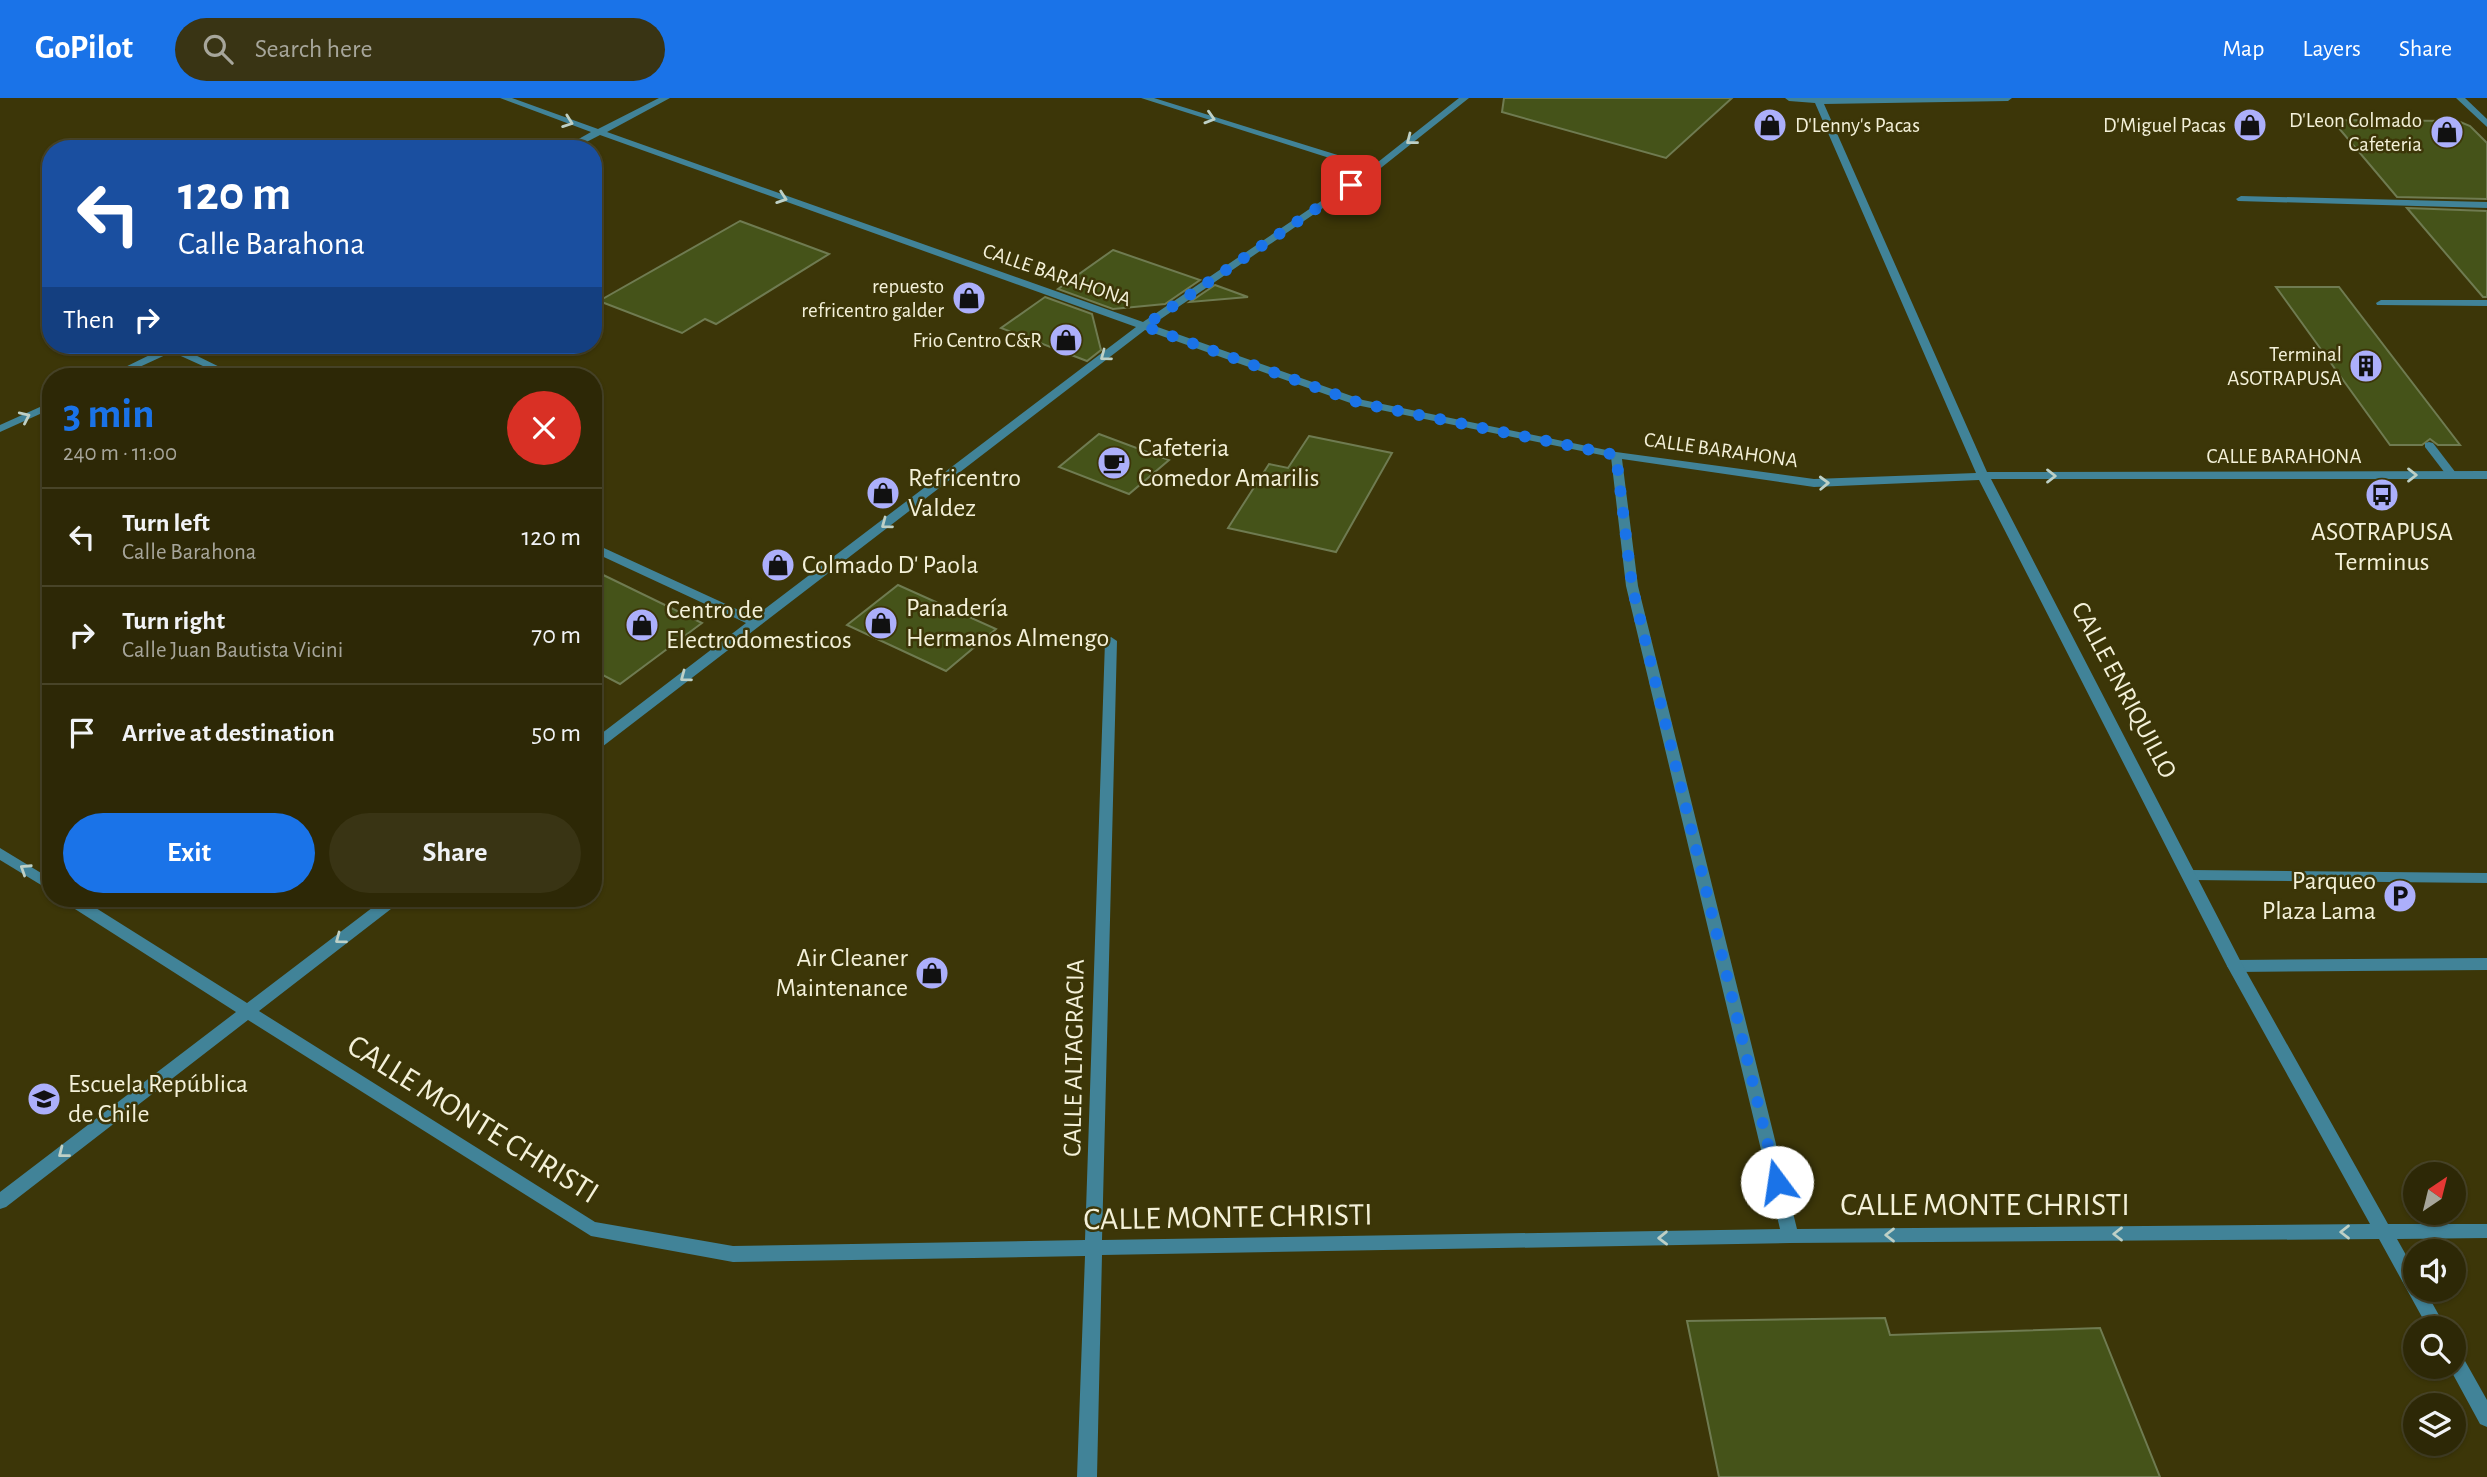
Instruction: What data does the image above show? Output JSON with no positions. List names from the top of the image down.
{
  "streets": {
    "street": [
      "CALLE BARAHONA",
      "CALLE ENRIQUILLO",
      "CALLE ALTAGRACIA",
      "CALLE MONTE CHRISTI"
    ]
  },
  "crossings": [
    ["CALLE BARAHONA", "CALLE ENRIQUILLO"],
    ["CALLE ENRIQUILLO", "CALLE MONTE CHRISTI"],
    ["CALLE ALTAGRACIA", "CALLE MONTE CHRISTI"]
  ],
  "one_way": ["CALLE BARAHONA", "CALLE MONTE CHRISTI"],
  "places": {
    "shop": [
      "D'Lenny's Pacas",
      "D'Miguel Pacas",
      "D'Leon Colmado Cafeteria",
      "repuesto refricentro galder",
      "Frio Centro C&R",
      "Refricentro Valdez",
      "Colmado D' Paola",
      "Panadería Hermanos Almengo",
      "Centro de Electrodomesticos",
      "Air Cleaner Maintenance"
    ],
    "building": ["Terminal ASOTRAPUSA"],
    "cafe": ["Cafeteria Comedor Amarilis"],
    "bus stop": ["ASOTRAPUSA Terminus"],
    "parking": ["Parqueo Plaza Lama"],
    "school or university": ["Escuela República de Chile"]
  },
  "north": "top right",
  "page": {
    "header": "GoPilot",
    "search": "Search here",
    "nav": ["Map", "Layers", "Share"],
    "turn": ["120 m", "Calle Barahona"],
    "then": "Then",
    "heading": ["3 min", "240 m · 11:00"],
    "list": [
      {
        "name": "Turn left",
        "note": "Calle Barahona",
        "value": "120 m"
      },
      {
        "name": "Turn right",
        "note": "Calle Juan Bautista Vicini",
        "value": "70 m"
      },
      {
        "name": "Arrive at destination",
        "value": "50 m"
      }
    ],
    "buttons": ["Exit", "Share"]
  }
}
